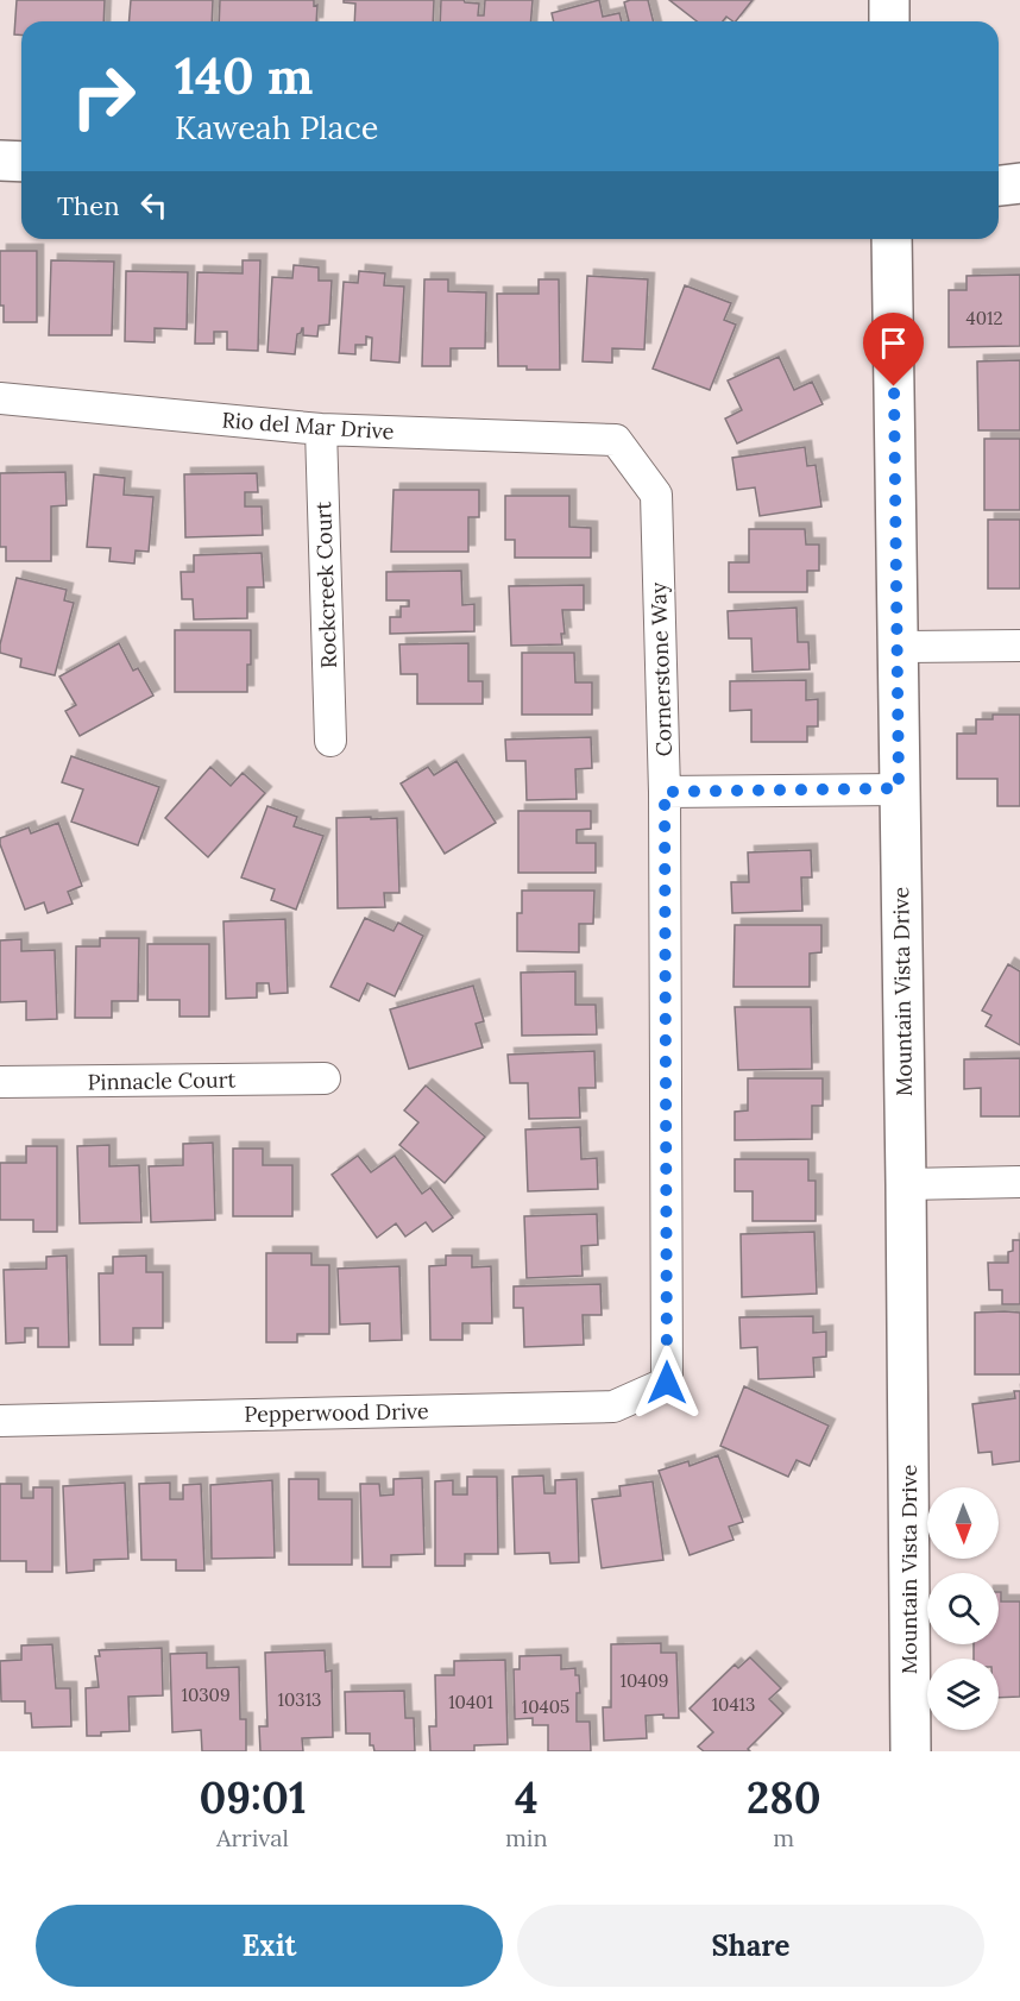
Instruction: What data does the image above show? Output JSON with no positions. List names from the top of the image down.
{
  "streets": {
    "street": [
      "Rio del Mar Drive",
      "Rockcreek Court",
      "Cornerstone Way",
      "Mountain Vista Drive",
      "Pinnacle Court",
      "Pepperwood Drive"
    ]
  },
  "crossings": [
    ["Rio del Mar Drive", "Rockcreek Court"],
    ["Rio del Mar Drive", "Cornerstone Way"],
    ["Cornerstone Way", "Pepperwood Drive"]
  ],
  "house_numbers": [
    "4012",
    "10409",
    "10309",
    "10313",
    "10401",
    "10413",
    "10405"
  ],
  "north": "bottom",
  "page": {
    "turn": ["140 m", "Kaweah Place"],
    "then": "Then",
    "eta": [
      "09:01",
      "Arrival",
      "4",
      "min",
      "280",
      "m"
    ],
    "buttons": ["Exit", "Share"]
  }
}
